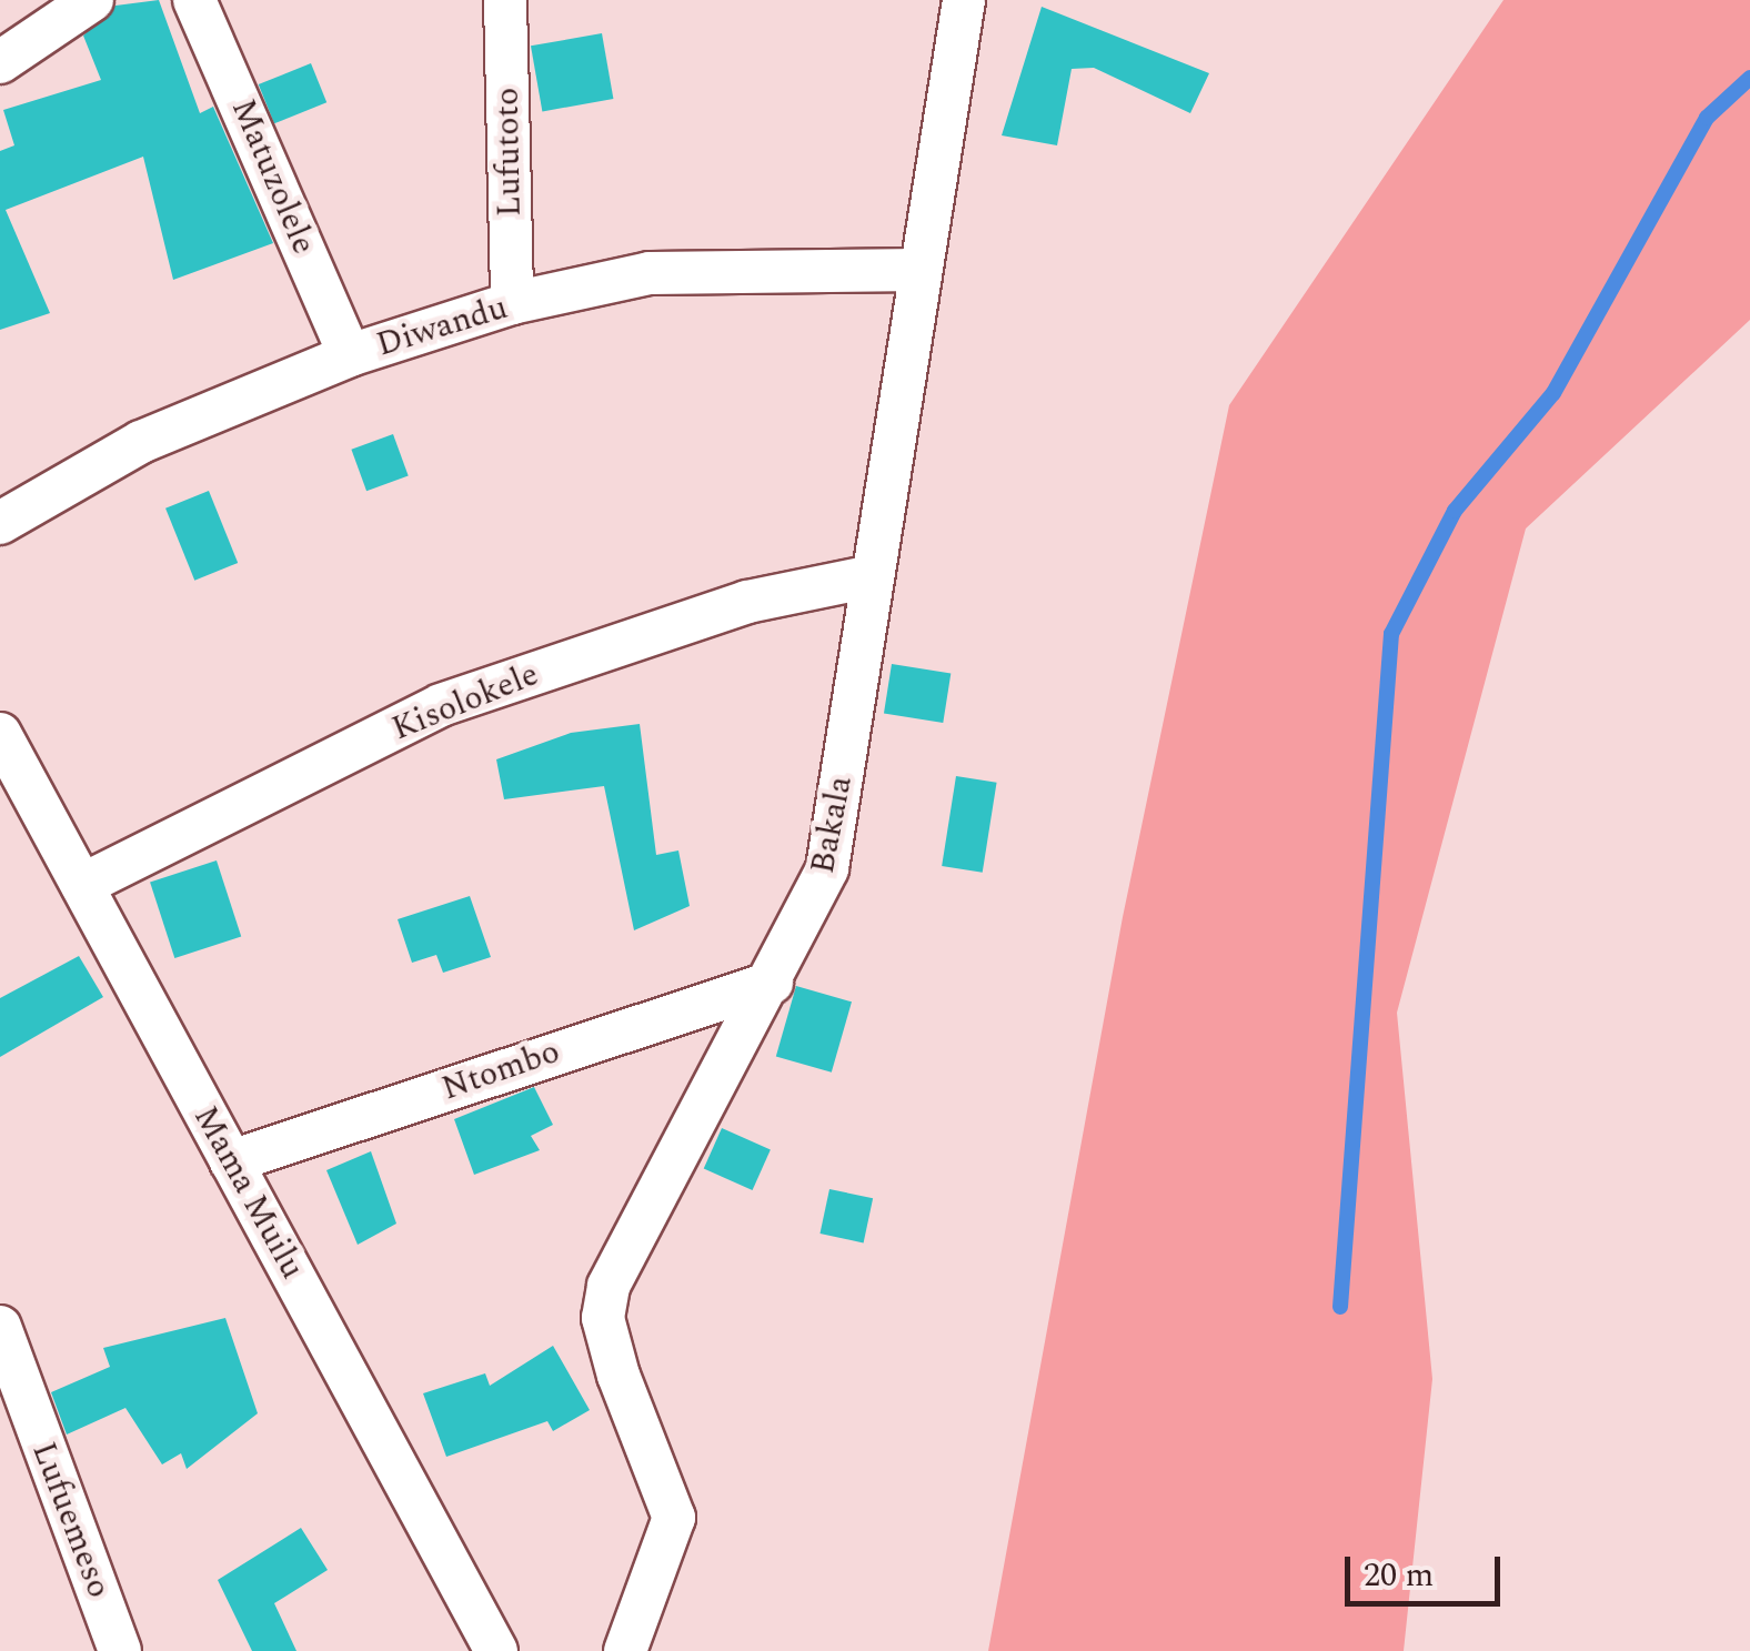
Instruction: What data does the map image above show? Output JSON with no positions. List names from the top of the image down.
{
  "streets": {
    "street": [
      "Lufutoto",
      "Matuzolele",
      "Diwandu",
      "Kisolokele",
      "Bakala",
      "Ntombo",
      "Mama Muilu",
      "Lufuemeso"
    ]
  },
  "crossings": [
    ["Lufutoto", "Diwandu"],
    ["Matuzolele", "Diwandu"],
    ["Diwandu", "Bakala"],
    ["Kisolokele", "Bakala"],
    ["Kisolokele", "Mama Muilu"],
    ["Bakala", "Ntombo"],
    ["Ntombo", "Mama Muilu"]
  ],
  "scale_bar": "20 m"
}
